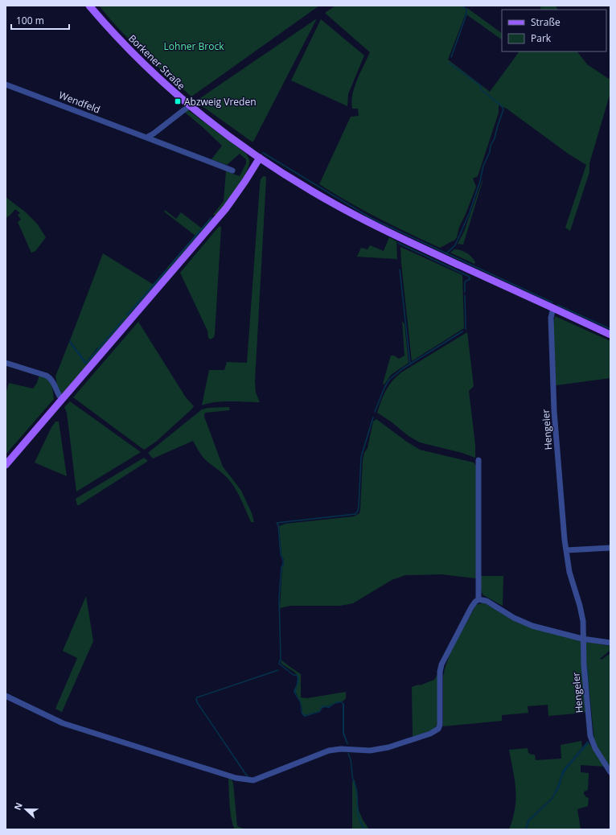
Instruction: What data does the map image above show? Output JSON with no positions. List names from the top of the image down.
{
  "streets": {
    "main road": ["Borkener Straße"],
    "street": ["Wendfeld", "Hengeler"]
  },
  "crossings": [
    ["Borkener Straße", "Hengeler"]
  ],
  "parks": ["Lohner Brock"],
  "places": {
    "transit": ["Abzweig Vreden"]
  },
  "legend": ["Straße", "Park"],
  "scale_bar": "100 m",
  "north": "left"
}
